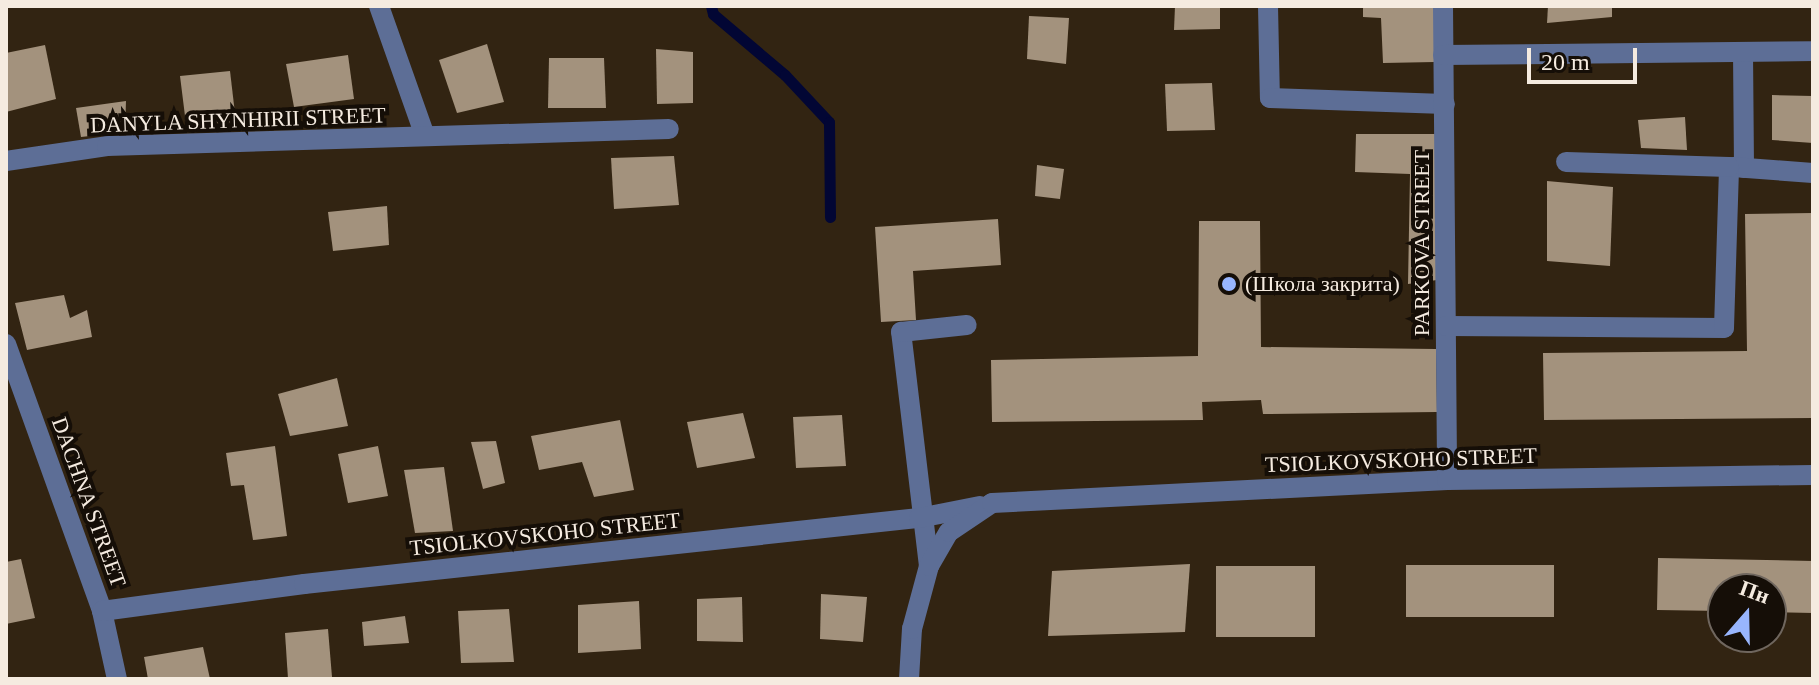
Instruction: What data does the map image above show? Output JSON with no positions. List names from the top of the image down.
{
  "streets": {
    "street": [
      "DANYLA SHYNHIRII STREET",
      "PARKOVA STREET",
      "TSIOLKOVSKOHO STREET",
      "DACHNA STREET"
    ]
  },
  "crossings": [
    ["PARKOVA STREET", "TSIOLKOVSKOHO STREET"],
    ["TSIOLKOVSKOHO STREET", "DACHNA STREET"]
  ],
  "places": ["(Школа закрита)"],
  "scale_bar": "20 m",
  "north": "top"
}
